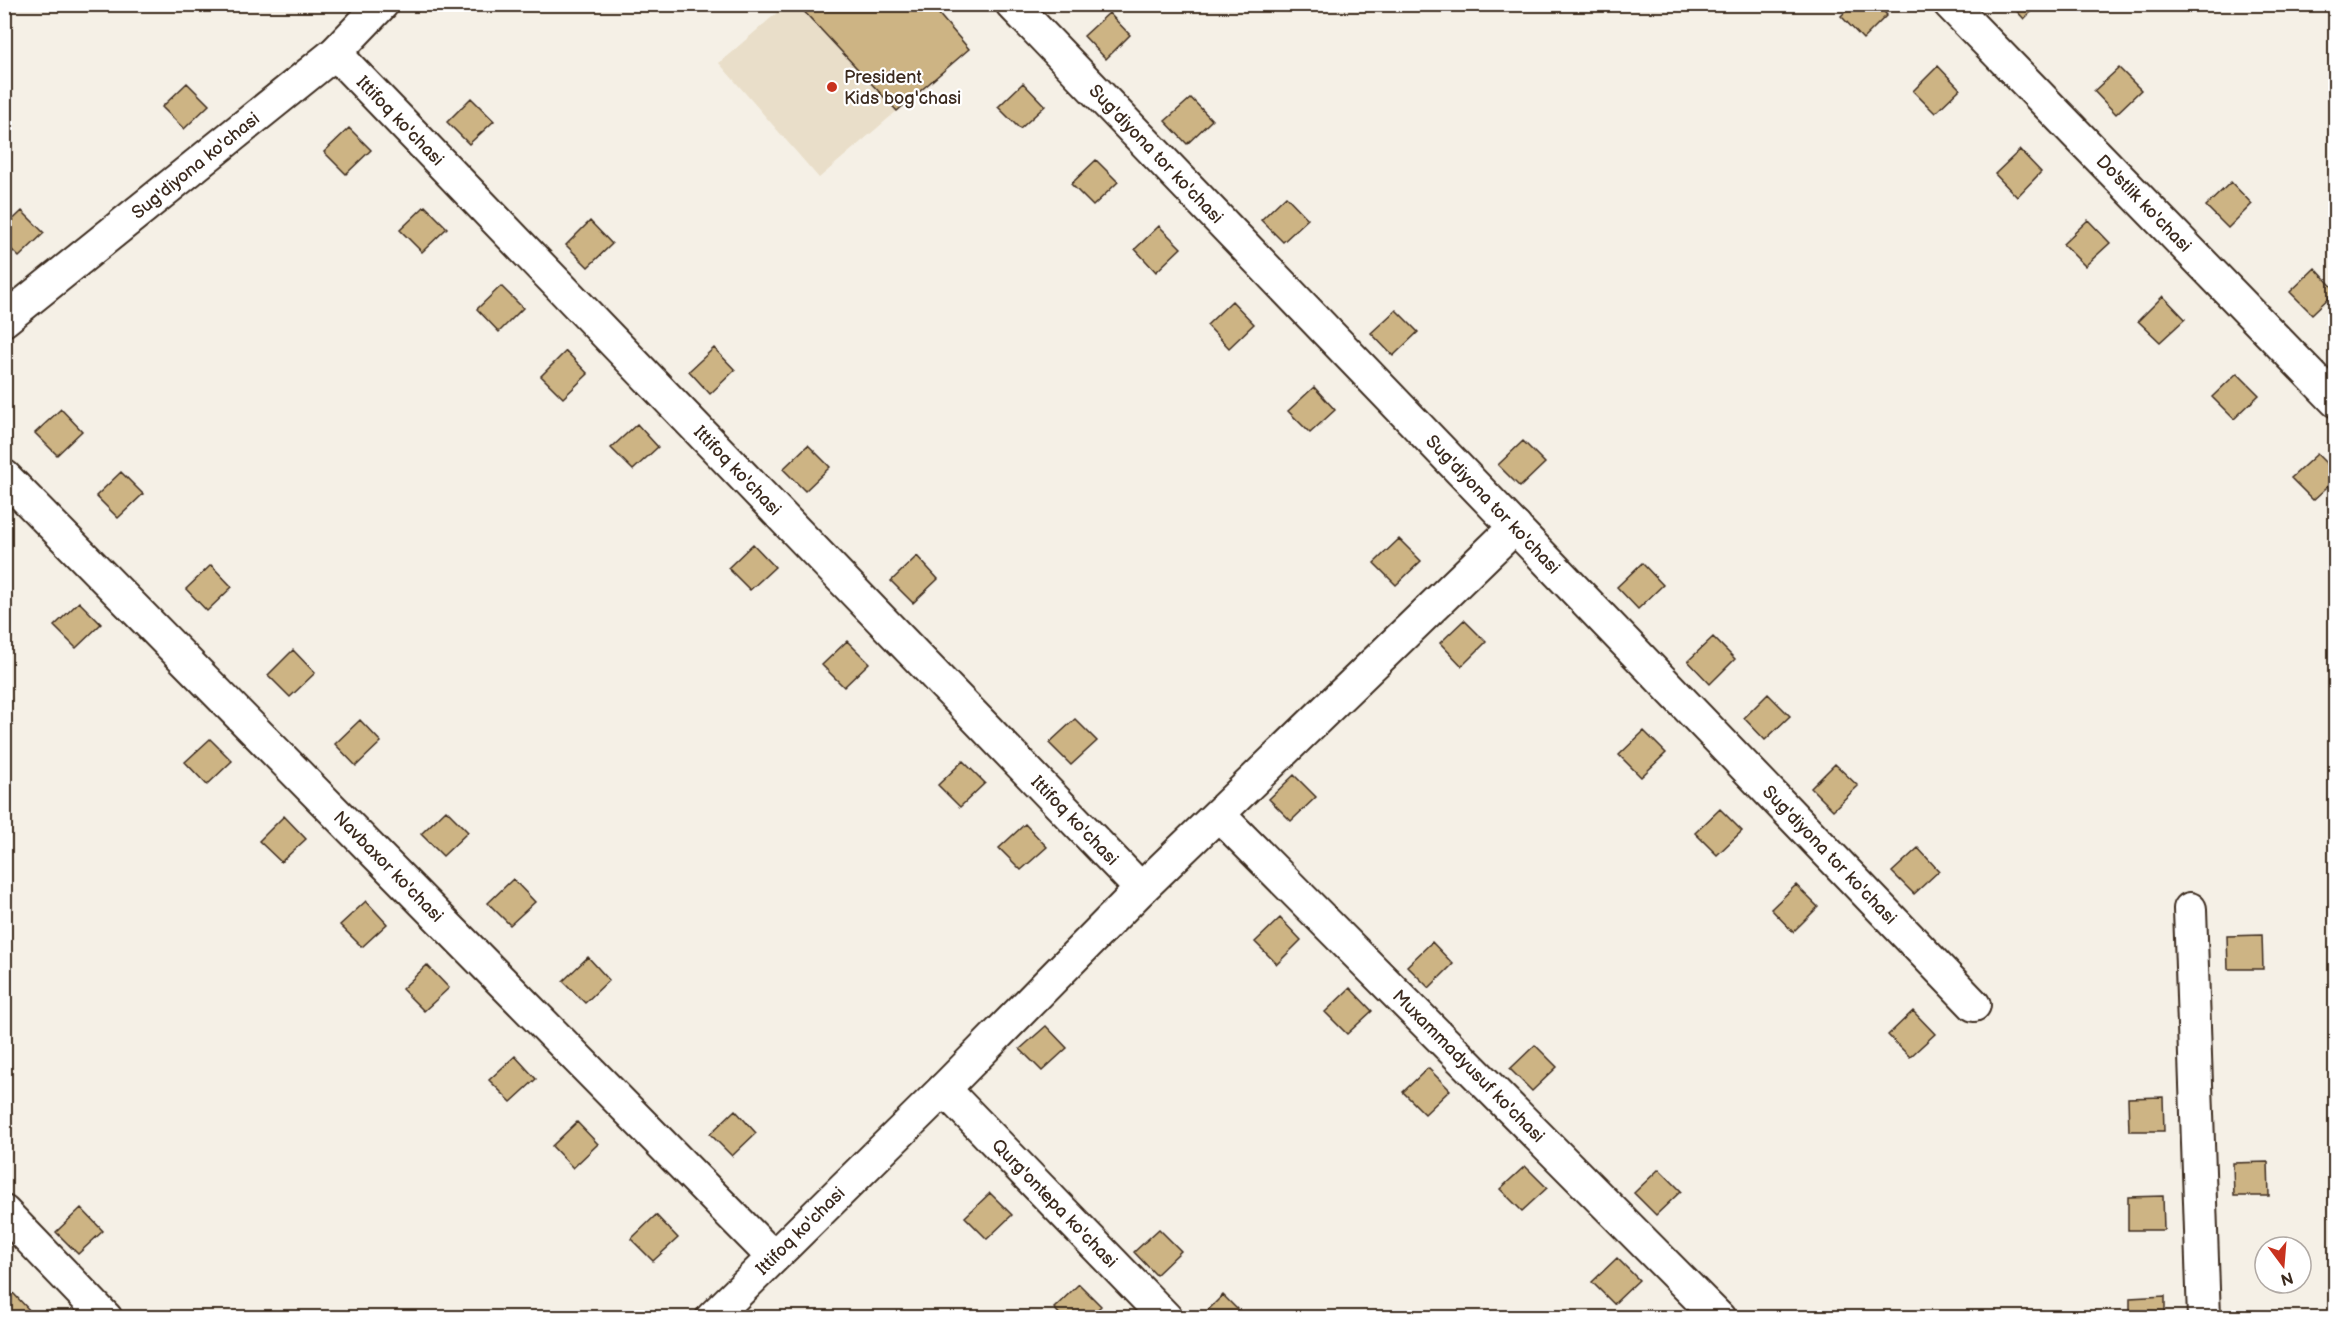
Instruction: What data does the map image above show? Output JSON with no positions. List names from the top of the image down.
{
  "streets": {
    "street": [
      "Ittifoq ko'chasi",
      "Sug'diyona tor ko'chasi",
      "Sug'diyona ko'chasi",
      "Do'stlik ko'chasi",
      "Navbaxor ko'chasi",
      "Muxammadyusuf ko'chasi",
      "Qurg'ontepa ko'chasi"
    ]
  },
  "crossings": [
    ["Ittifoq ko'chasi", "Sug'diyona tor ko'chasi"],
    ["Ittifoq ko'chasi", "Sug'diyona ko'chasi"],
    ["Ittifoq ko'chasi", "Navbaxor ko'chasi"],
    ["Ittifoq ko'chasi", "Muxammadyusuf ko'chasi"],
    ["Ittifoq ko'chasi", "Qurg'ontepa ko'chasi"]
  ],
  "places": ["President Kids bog'chasi"],
  "north": "bottom"
}
